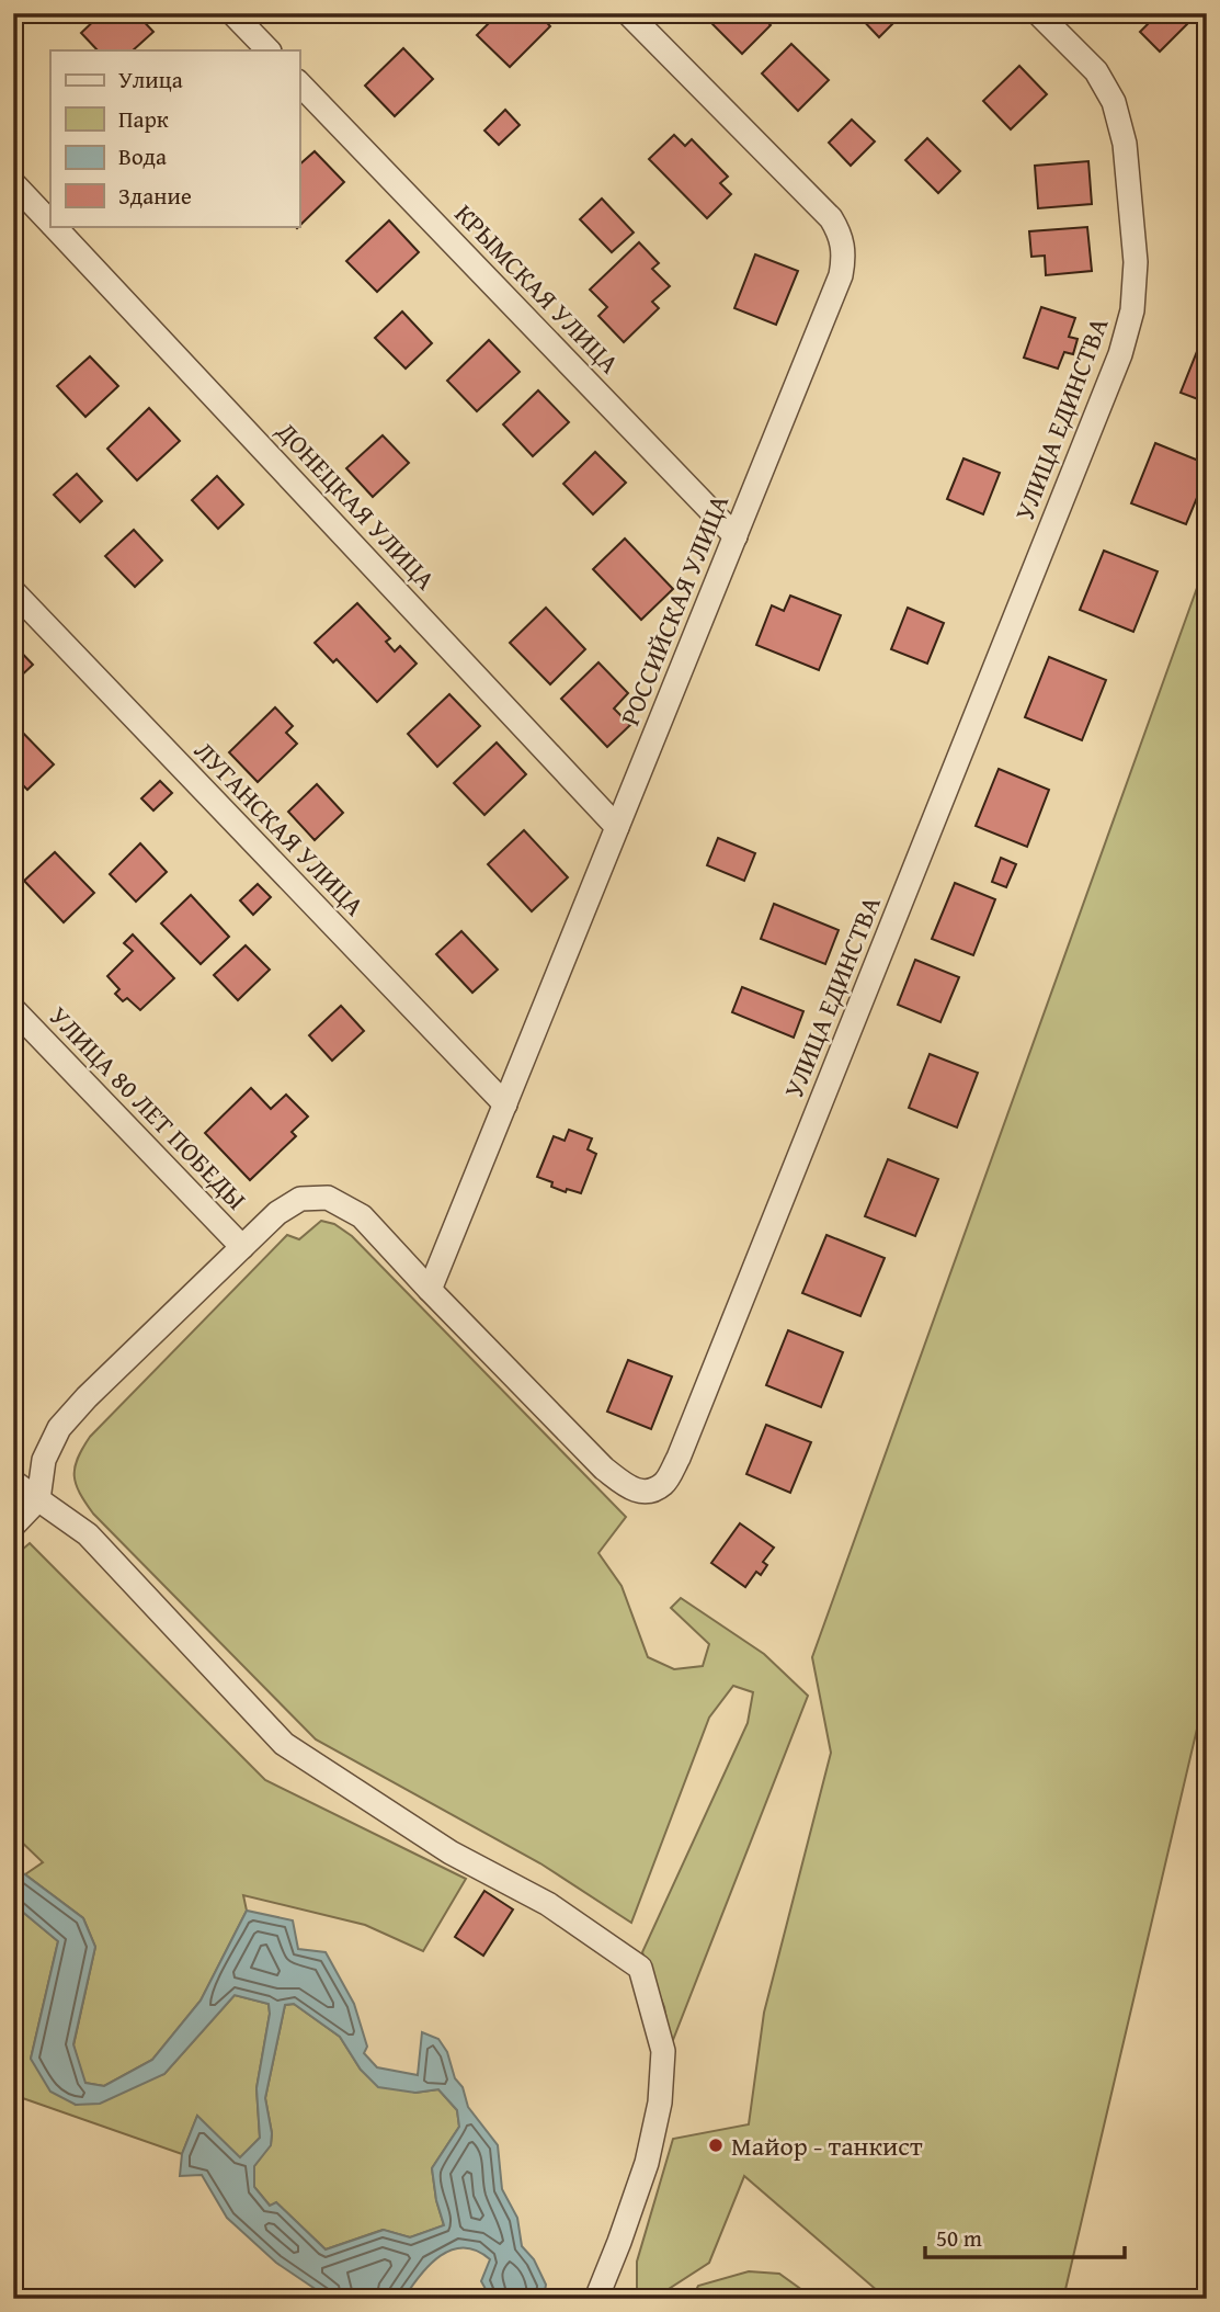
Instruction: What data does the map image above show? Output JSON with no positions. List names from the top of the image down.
{
  "streets": {
    "street": [
      "КРЫМСКАЯ УЛИЦА",
      "УЛИЦА ЕДИНСТВА",
      "ДОНЕЦКАЯ УЛИЦА",
      "РОССИЙСКАЯ УЛИЦА",
      "ЛУГАНСКАЯ УЛИЦА",
      "УЛИЦА 80 ЛЕТ ПОБЕДЫ"
    ]
  },
  "crossings": [
    ["КРЫМСКАЯ УЛИЦА", "РОССИЙСКАЯ УЛИЦА"],
    ["УЛИЦА ЕДИНСТВА", "РОССИЙСКАЯ УЛИЦА"],
    ["УЛИЦА ЕДИНСТВА", "УЛИЦА 80 ЛЕТ ПОБЕДЫ"],
    ["ДОНЕЦКАЯ УЛИЦА", "РОССИЙСКАЯ УЛИЦА"],
    ["РОССИЙСКАЯ УЛИЦА", "ЛУГАНСКАЯ УЛИЦА"]
  ],
  "places": ["Майор - танкист"],
  "legend": [
    "Улица",
    "Парк",
    "Вода",
    "Здание"
  ],
  "scale_bar": "50 m"
}
